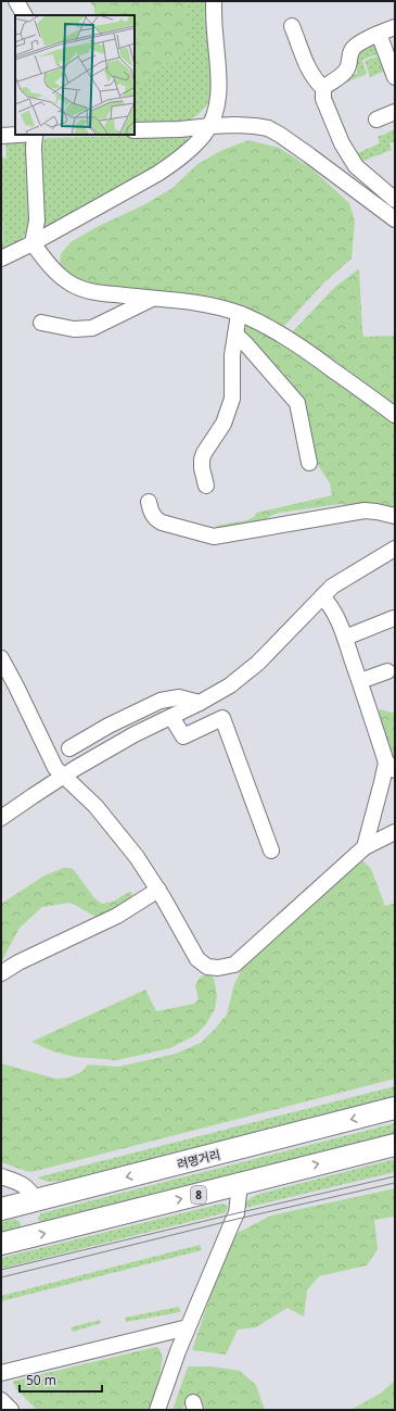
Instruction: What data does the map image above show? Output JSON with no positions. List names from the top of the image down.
{
  "streets": {
    "highway": ["려명거리", "8"]
  },
  "scale_bar": "50 m"
}
